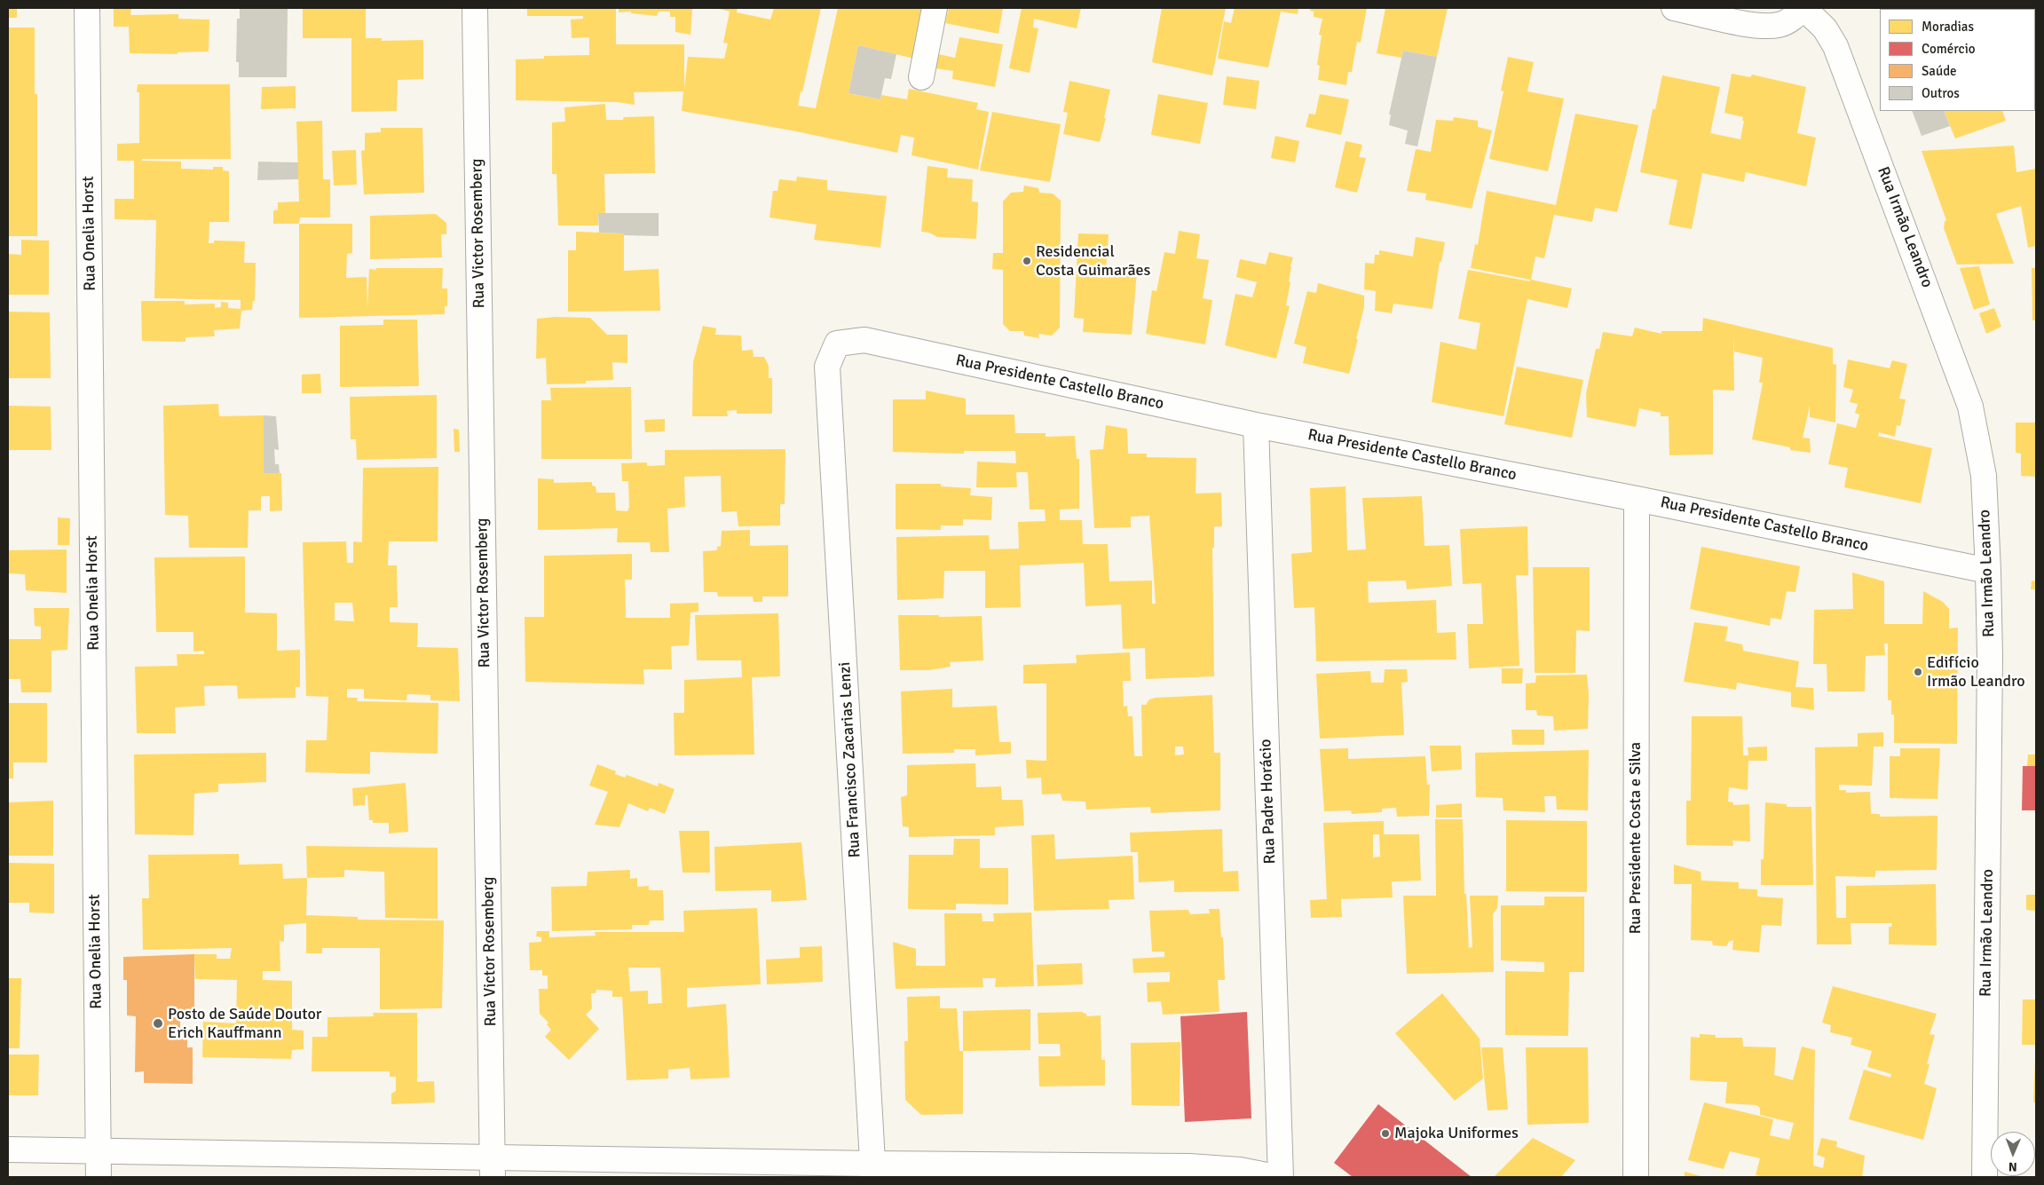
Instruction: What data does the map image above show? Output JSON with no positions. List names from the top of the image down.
{
  "streets": {
    "street": [
      "Rua Irmão Leandro",
      "Rua Onelia Horst",
      "Rua Victor Rosemberg",
      "Rua Presidente Castello Branco",
      "Rua Francisco Zacarias Lenzi",
      "Rua Padre Horácio",
      "Rua Presidente Costa e Silva"
    ]
  },
  "crossings": [
    ["Rua Irmão Leandro", "Rua Presidente Castello Branco"],
    ["Rua Presidente Castello Branco", "Rua Francisco Zacarias Lenzi"],
    ["Rua Presidente Castello Branco", "Rua Padre Horácio"],
    ["Rua Presidente Castello Branco", "Rua Presidente Costa e Silva"]
  ],
  "places": [
    "Residencial Costa Guimarães",
    "Edifício Irmão Leandro",
    "Posto de Saúde Doutor Erich Kauffmann",
    "Majoka Uniformes"
  ],
  "legend": [
    "Moradias",
    "Comércio",
    "Saúde",
    "Outros"
  ],
  "north": "bottom"
}
